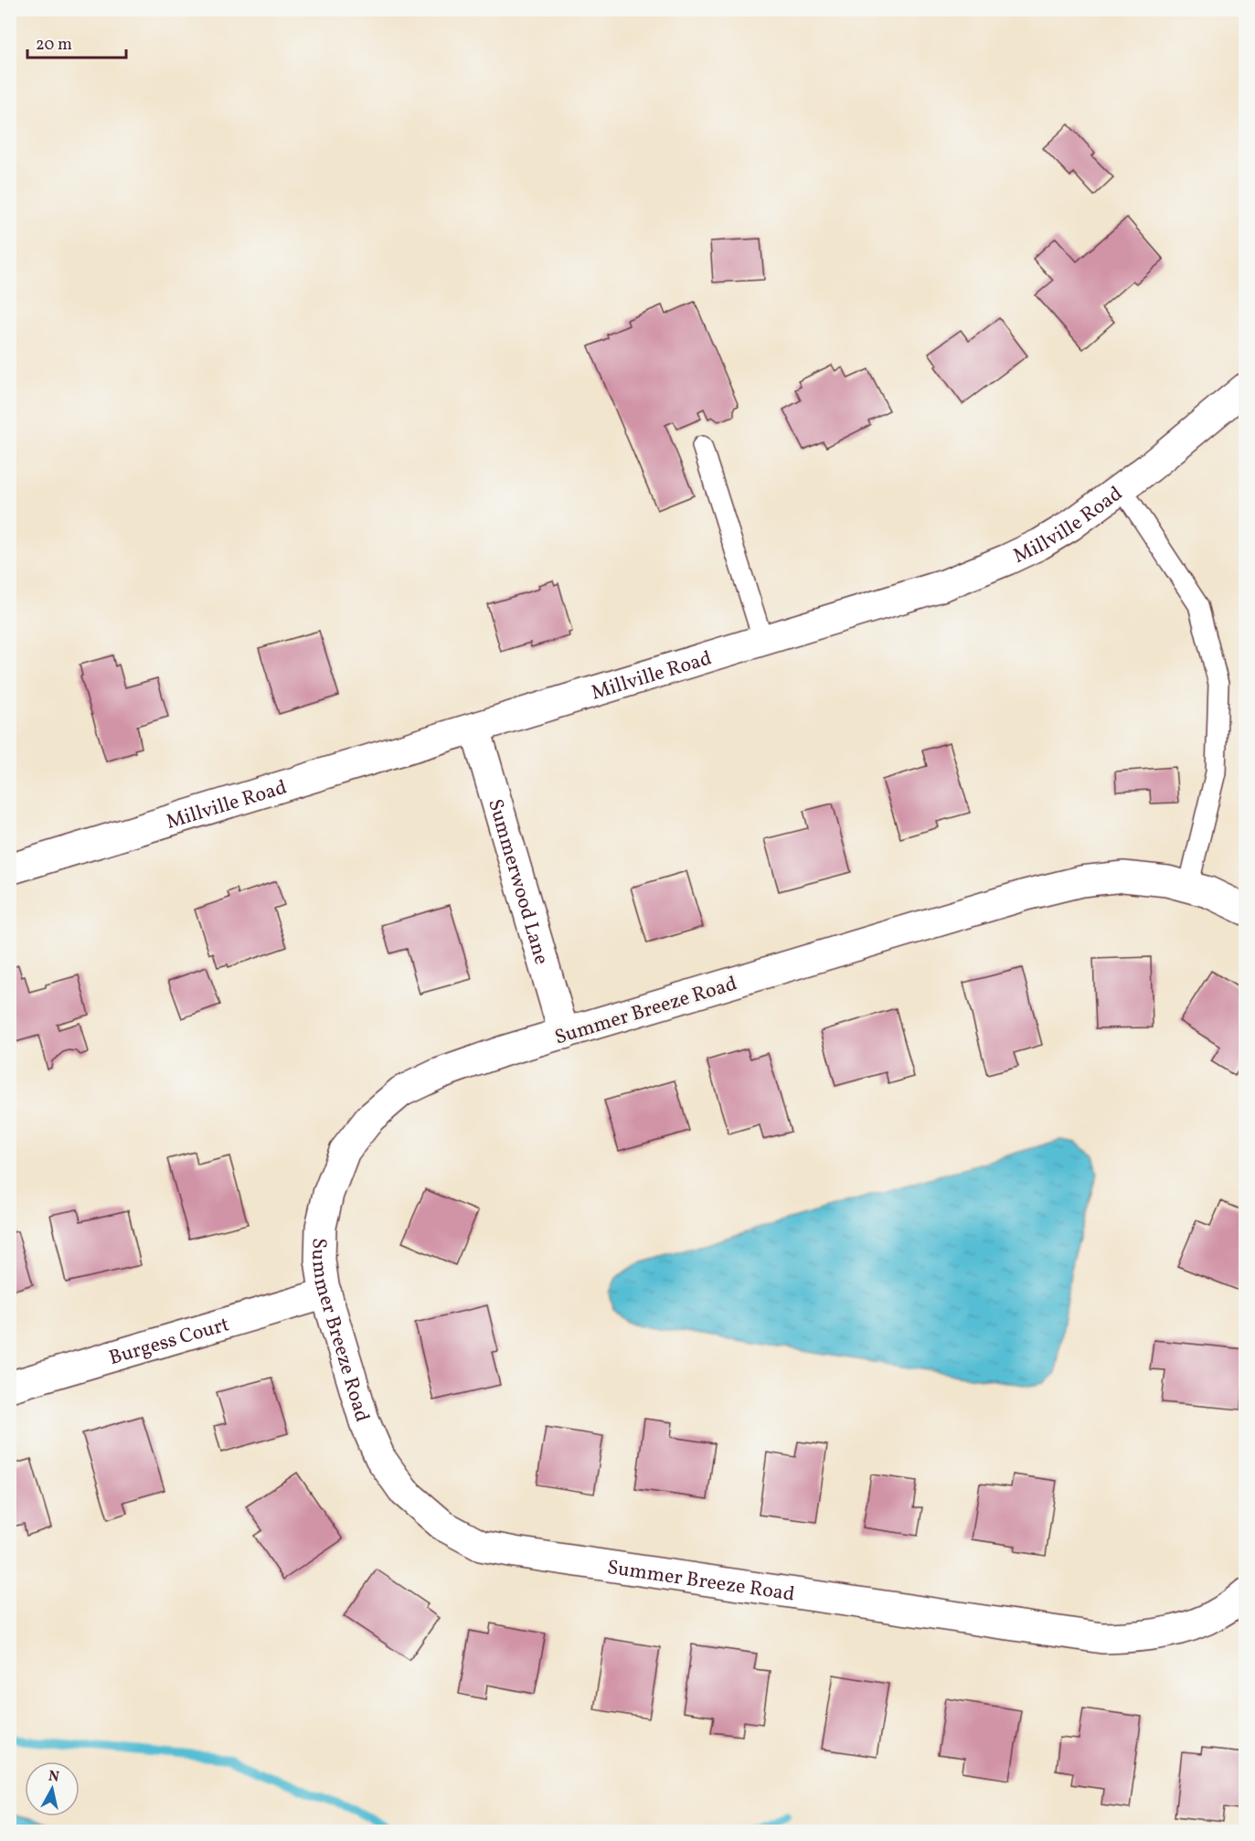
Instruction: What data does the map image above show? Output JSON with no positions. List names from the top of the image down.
{
  "streets": {
    "street": [
      "Millville Road",
      "Summerwood Lane",
      "Summer Breeze Road",
      "Burgess Court"
    ]
  },
  "crossings": [
    ["Millville Road", "Summerwood Lane"],
    ["Summerwood Lane", "Summer Breeze Road"],
    ["Summer Breeze Road", "Burgess Court"]
  ],
  "scale_bar": "20 m",
  "north": "top"
}
